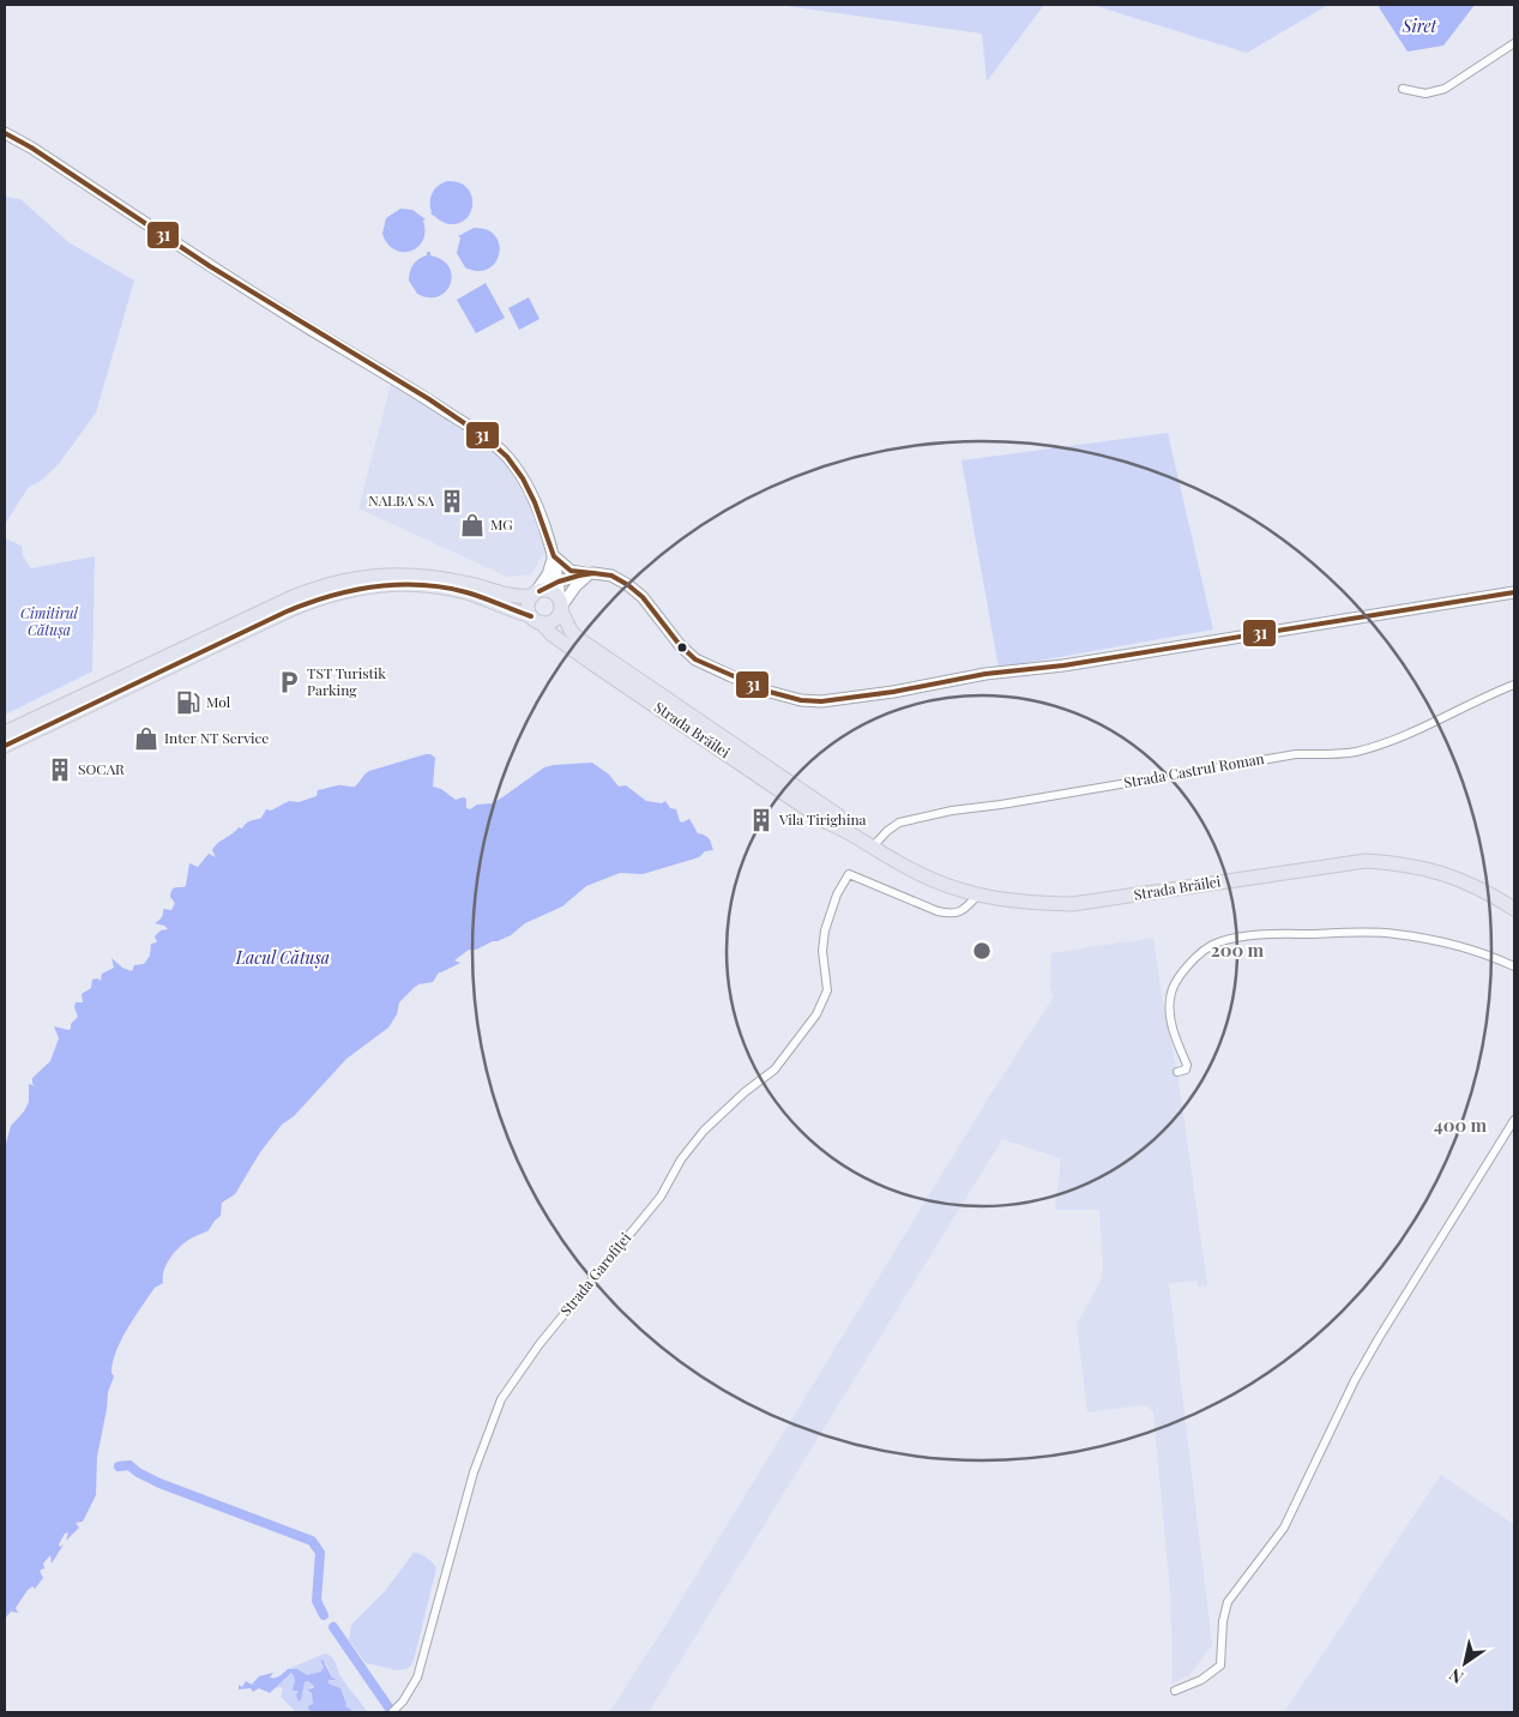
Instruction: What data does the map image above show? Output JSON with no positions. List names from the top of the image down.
{
  "streets": {
    "highway": ["Strada Brăilei"],
    "street": ["Strada Castrul Roman", "Strada Garofiței"]
  },
  "crossings": [
    ["Strada Brăilei", "Strada Castrul Roman"],
    ["Strada Brăilei", "Strada Garofiței"]
  ],
  "water": ["Siret", "Lacul Cătușa"],
  "parks": ["Cimitirul Cătușa"],
  "places": {
    "building": ["NALBA SA", "SOCAR", "Vila Tirighina"],
    "shop": ["MG", "Inter NT Service"],
    "parking": ["TST Turistik Parking"],
    "fuel station": ["Mol"]
  },
  "lines": ["transit line 31"],
  "north": "bottom left",
  "rings": ["200 m", "400 m"]
}
